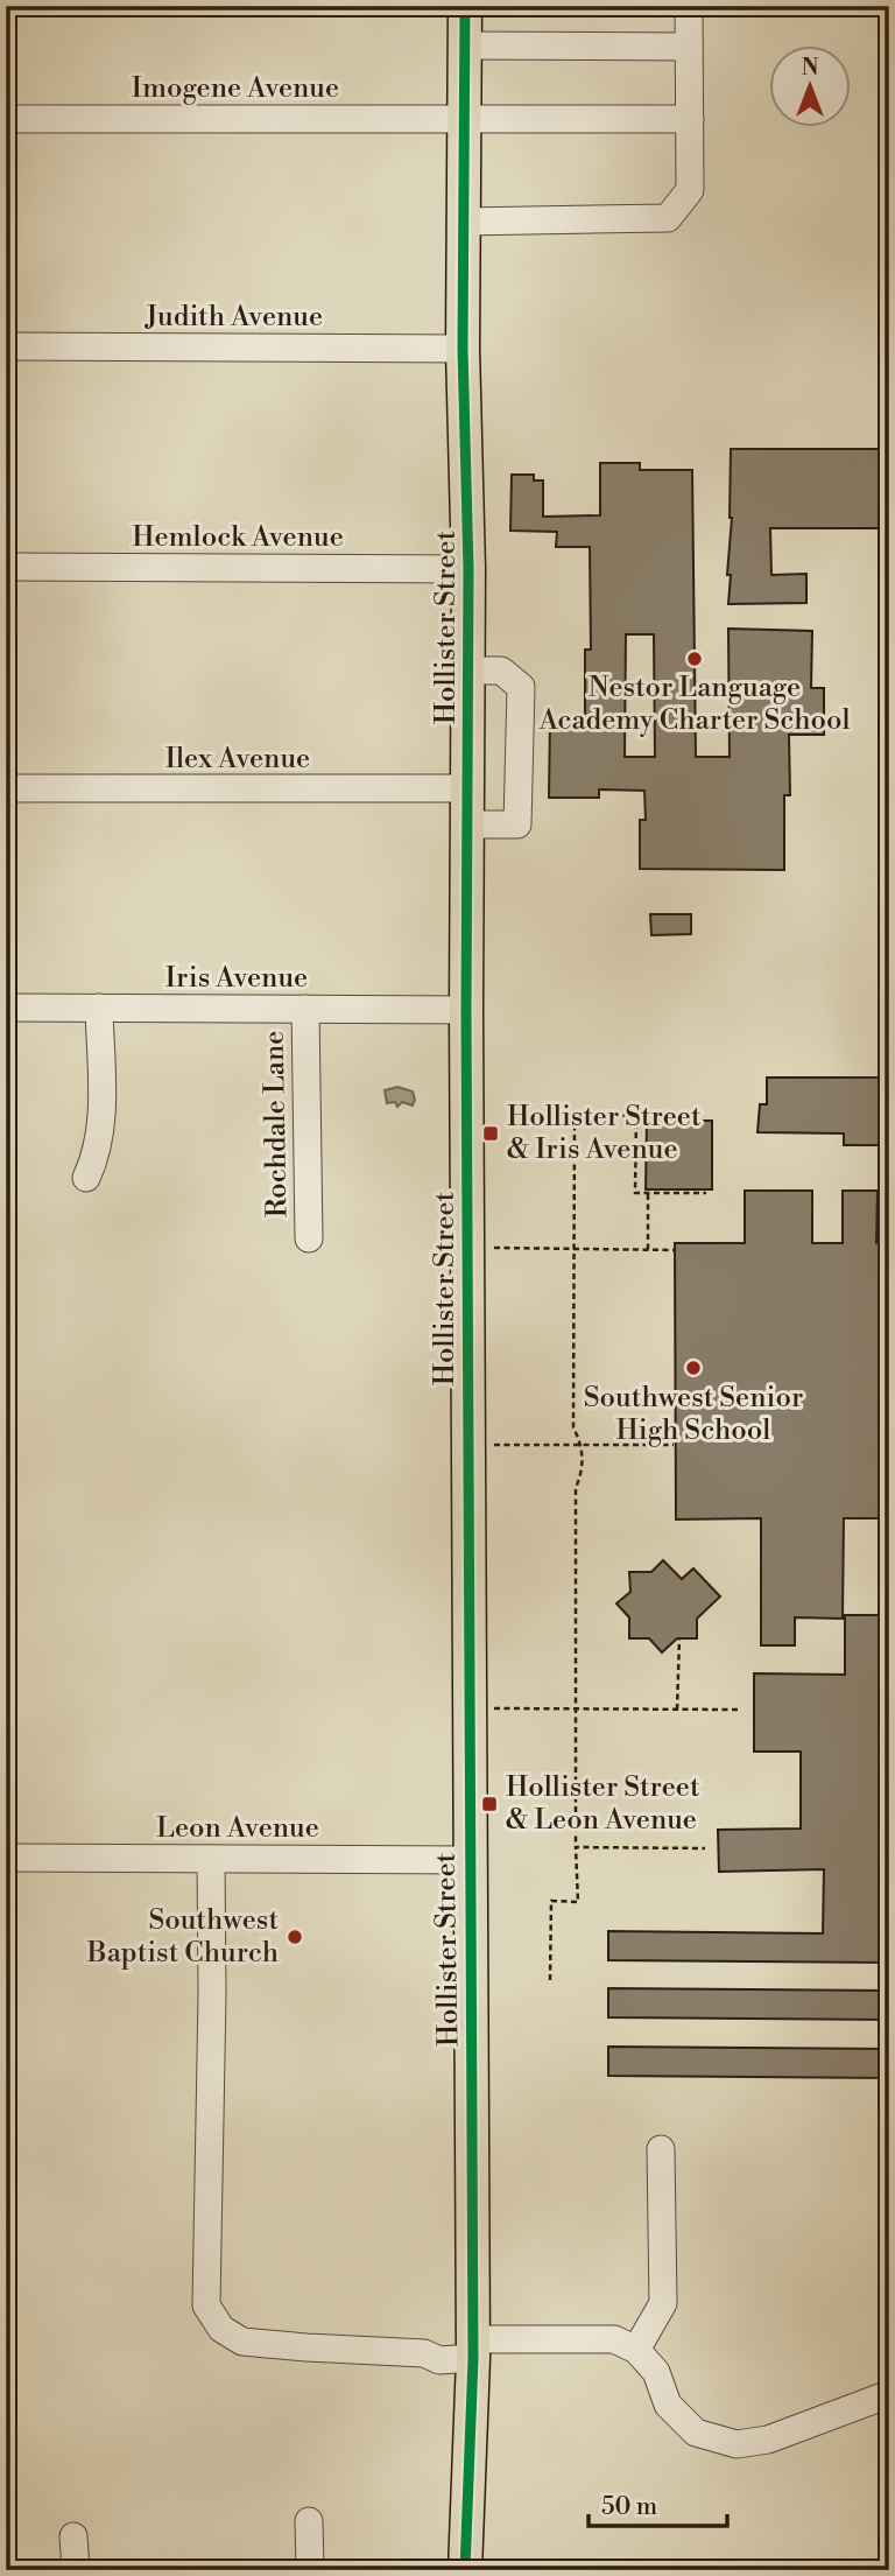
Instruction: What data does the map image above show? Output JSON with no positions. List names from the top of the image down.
{
  "streets": {
    "main road": ["Hollister Street"],
    "street": [
      "Imogene Avenue",
      "Judith Avenue",
      "Hemlock Avenue",
      "Ilex Avenue",
      "Iris Avenue",
      "Rochdale Lane",
      "Leon Avenue"
    ]
  },
  "crossings": [
    ["Imogene Avenue", "Hollister Street"],
    ["Judith Avenue", "Hollister Street"],
    ["Hemlock Avenue", "Hollister Street"],
    ["Hollister Street", "Ilex Avenue"],
    ["Hollister Street", "Iris Avenue"],
    ["Hollister Street", "Leon Avenue"],
    ["Iris Avenue", "Rochdale Lane"]
  ],
  "places": {
    "other": ["Nestor Language Academy Charter School", "Southwest Senior High School", "Southwest Baptist Church"],
    "transit": ["Hollister Street & Iris Avenue", "Hollister Street & Leon Avenue"]
  },
  "scale_bar": "50 m",
  "north": "top"
}
